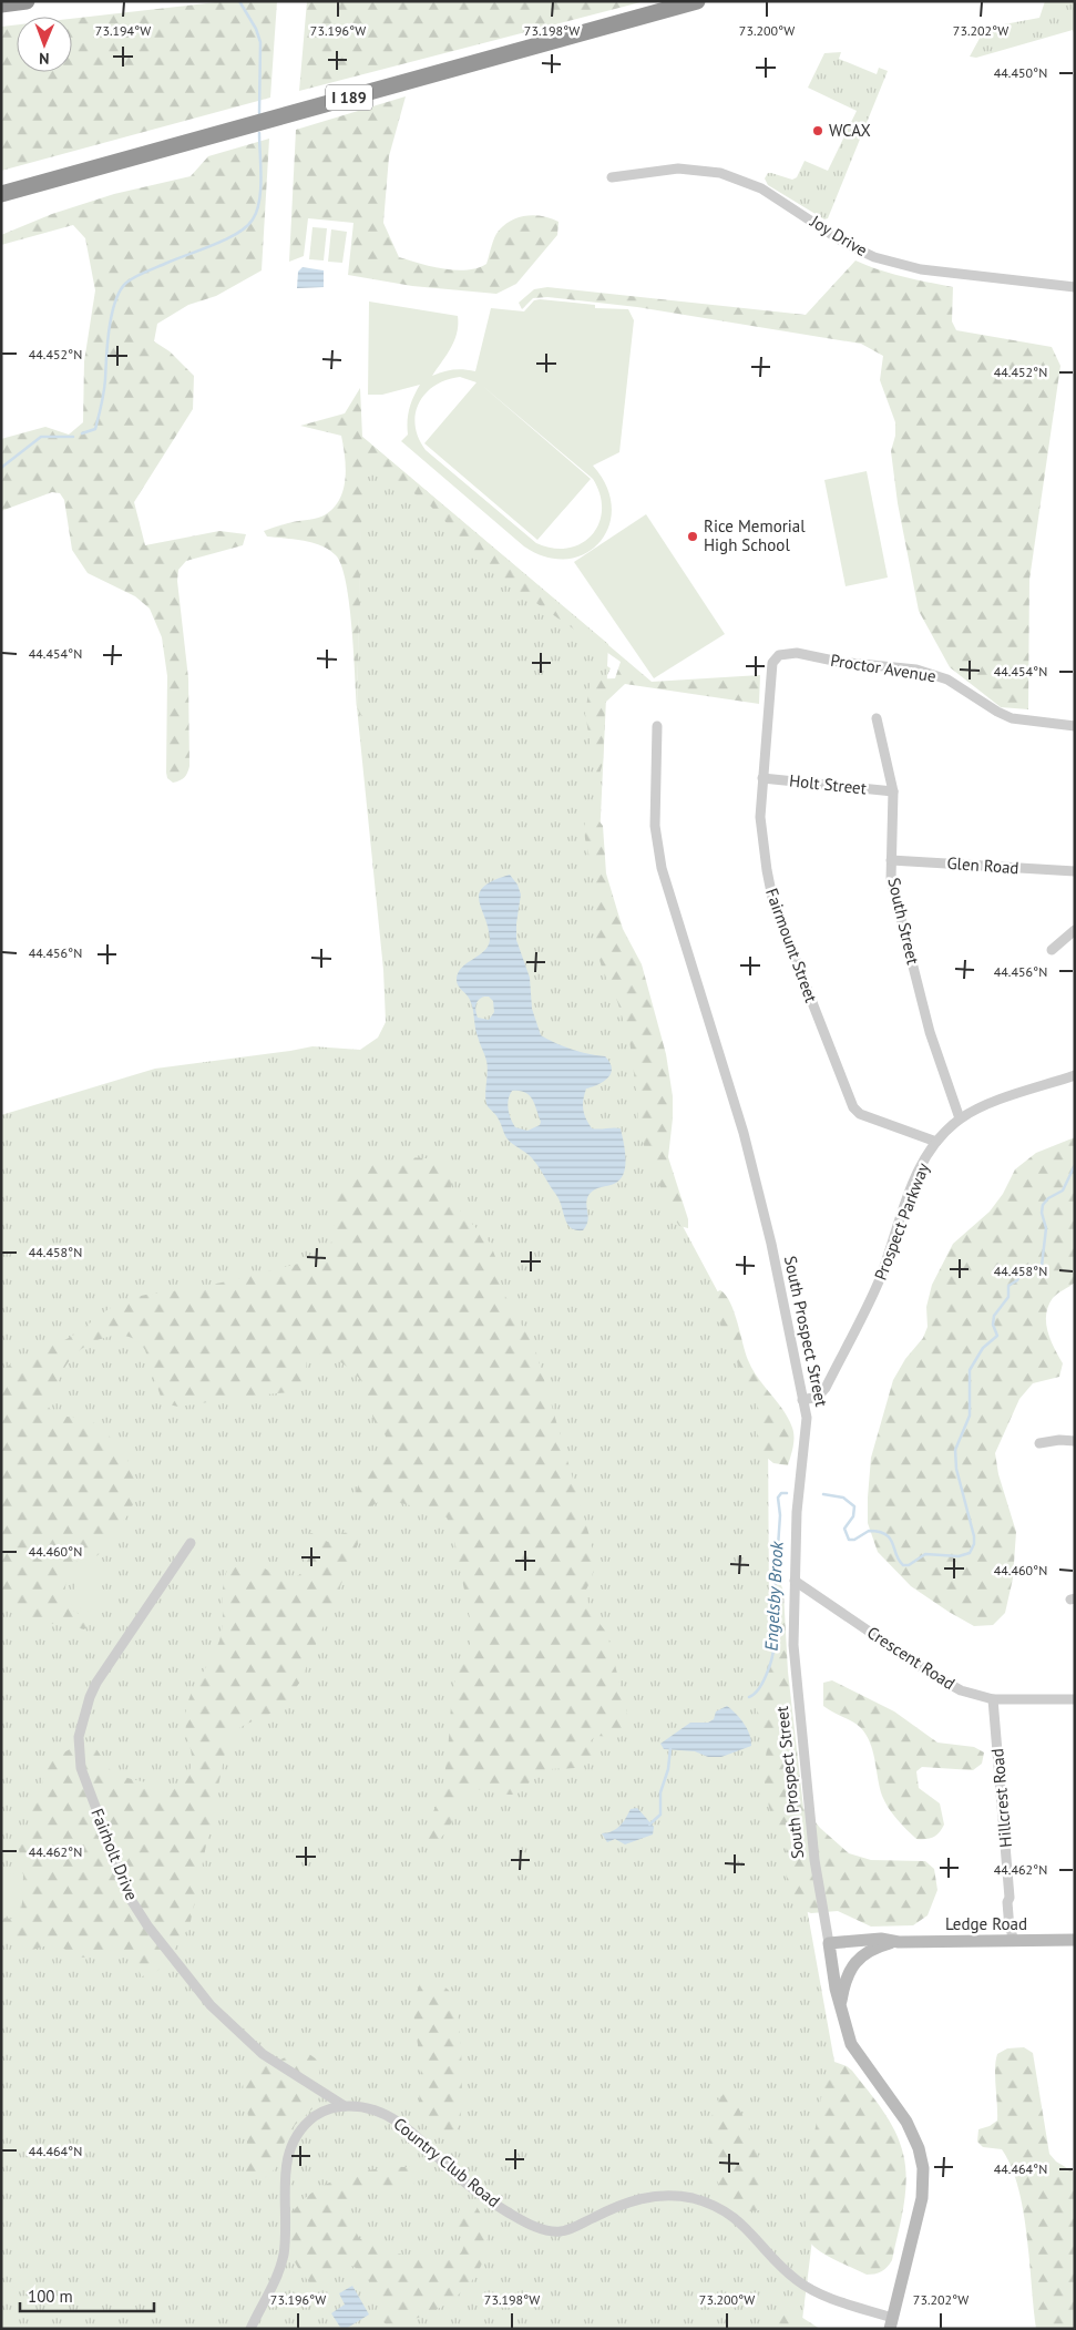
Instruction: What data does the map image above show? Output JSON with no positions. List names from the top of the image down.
{
  "streets": {
    "highway": ["I 189"],
    "street": [
      "Joy Drive",
      "Proctor Avenue",
      "Holt Street",
      "Glen Road",
      "South Street",
      "Fairmount Street",
      "Prospect Parkway",
      "South Prospect Street",
      "Crescent Road",
      "Hillcrest Road",
      "Fairholt Drive",
      "Ledge Road",
      "Country Club Road"
    ]
  },
  "crossings": [
    ["Proctor Avenue", "Fairmount Street"],
    ["Holt Street", "South Street"],
    ["Holt Street", "Fairmount Street"],
    ["Glen Road", "South Street"],
    ["South Street", "Prospect Parkway"],
    ["Fairmount Street", "Prospect Parkway"],
    ["Prospect Parkway", "South Prospect Street"],
    ["South Prospect Street", "Crescent Road"],
    ["South Prospect Street", "Ledge Road"],
    ["South Prospect Street", "Country Club Road"],
    ["Crescent Road", "Hillcrest Road"],
    ["Hillcrest Road", "Ledge Road"],
    ["Fairholt Drive", "Country Club Road"]
  ],
  "water": ["Engelsby Brook"],
  "places": ["WCAX", "Rice Memorial High School"],
  "scale_bar": "100 m",
  "north": "bottom",
  "coordinates": [
    "73.194°W",
    "73.196°W",
    "73.198°W",
    "73.200°W",
    "73.202°W",
    "44.450°N",
    "44.452°N",
    "44.454°N",
    "44.456°N",
    "44.458°N",
    "44.460°N",
    "44.462°N",
    "44.464°N"
  ]
}
